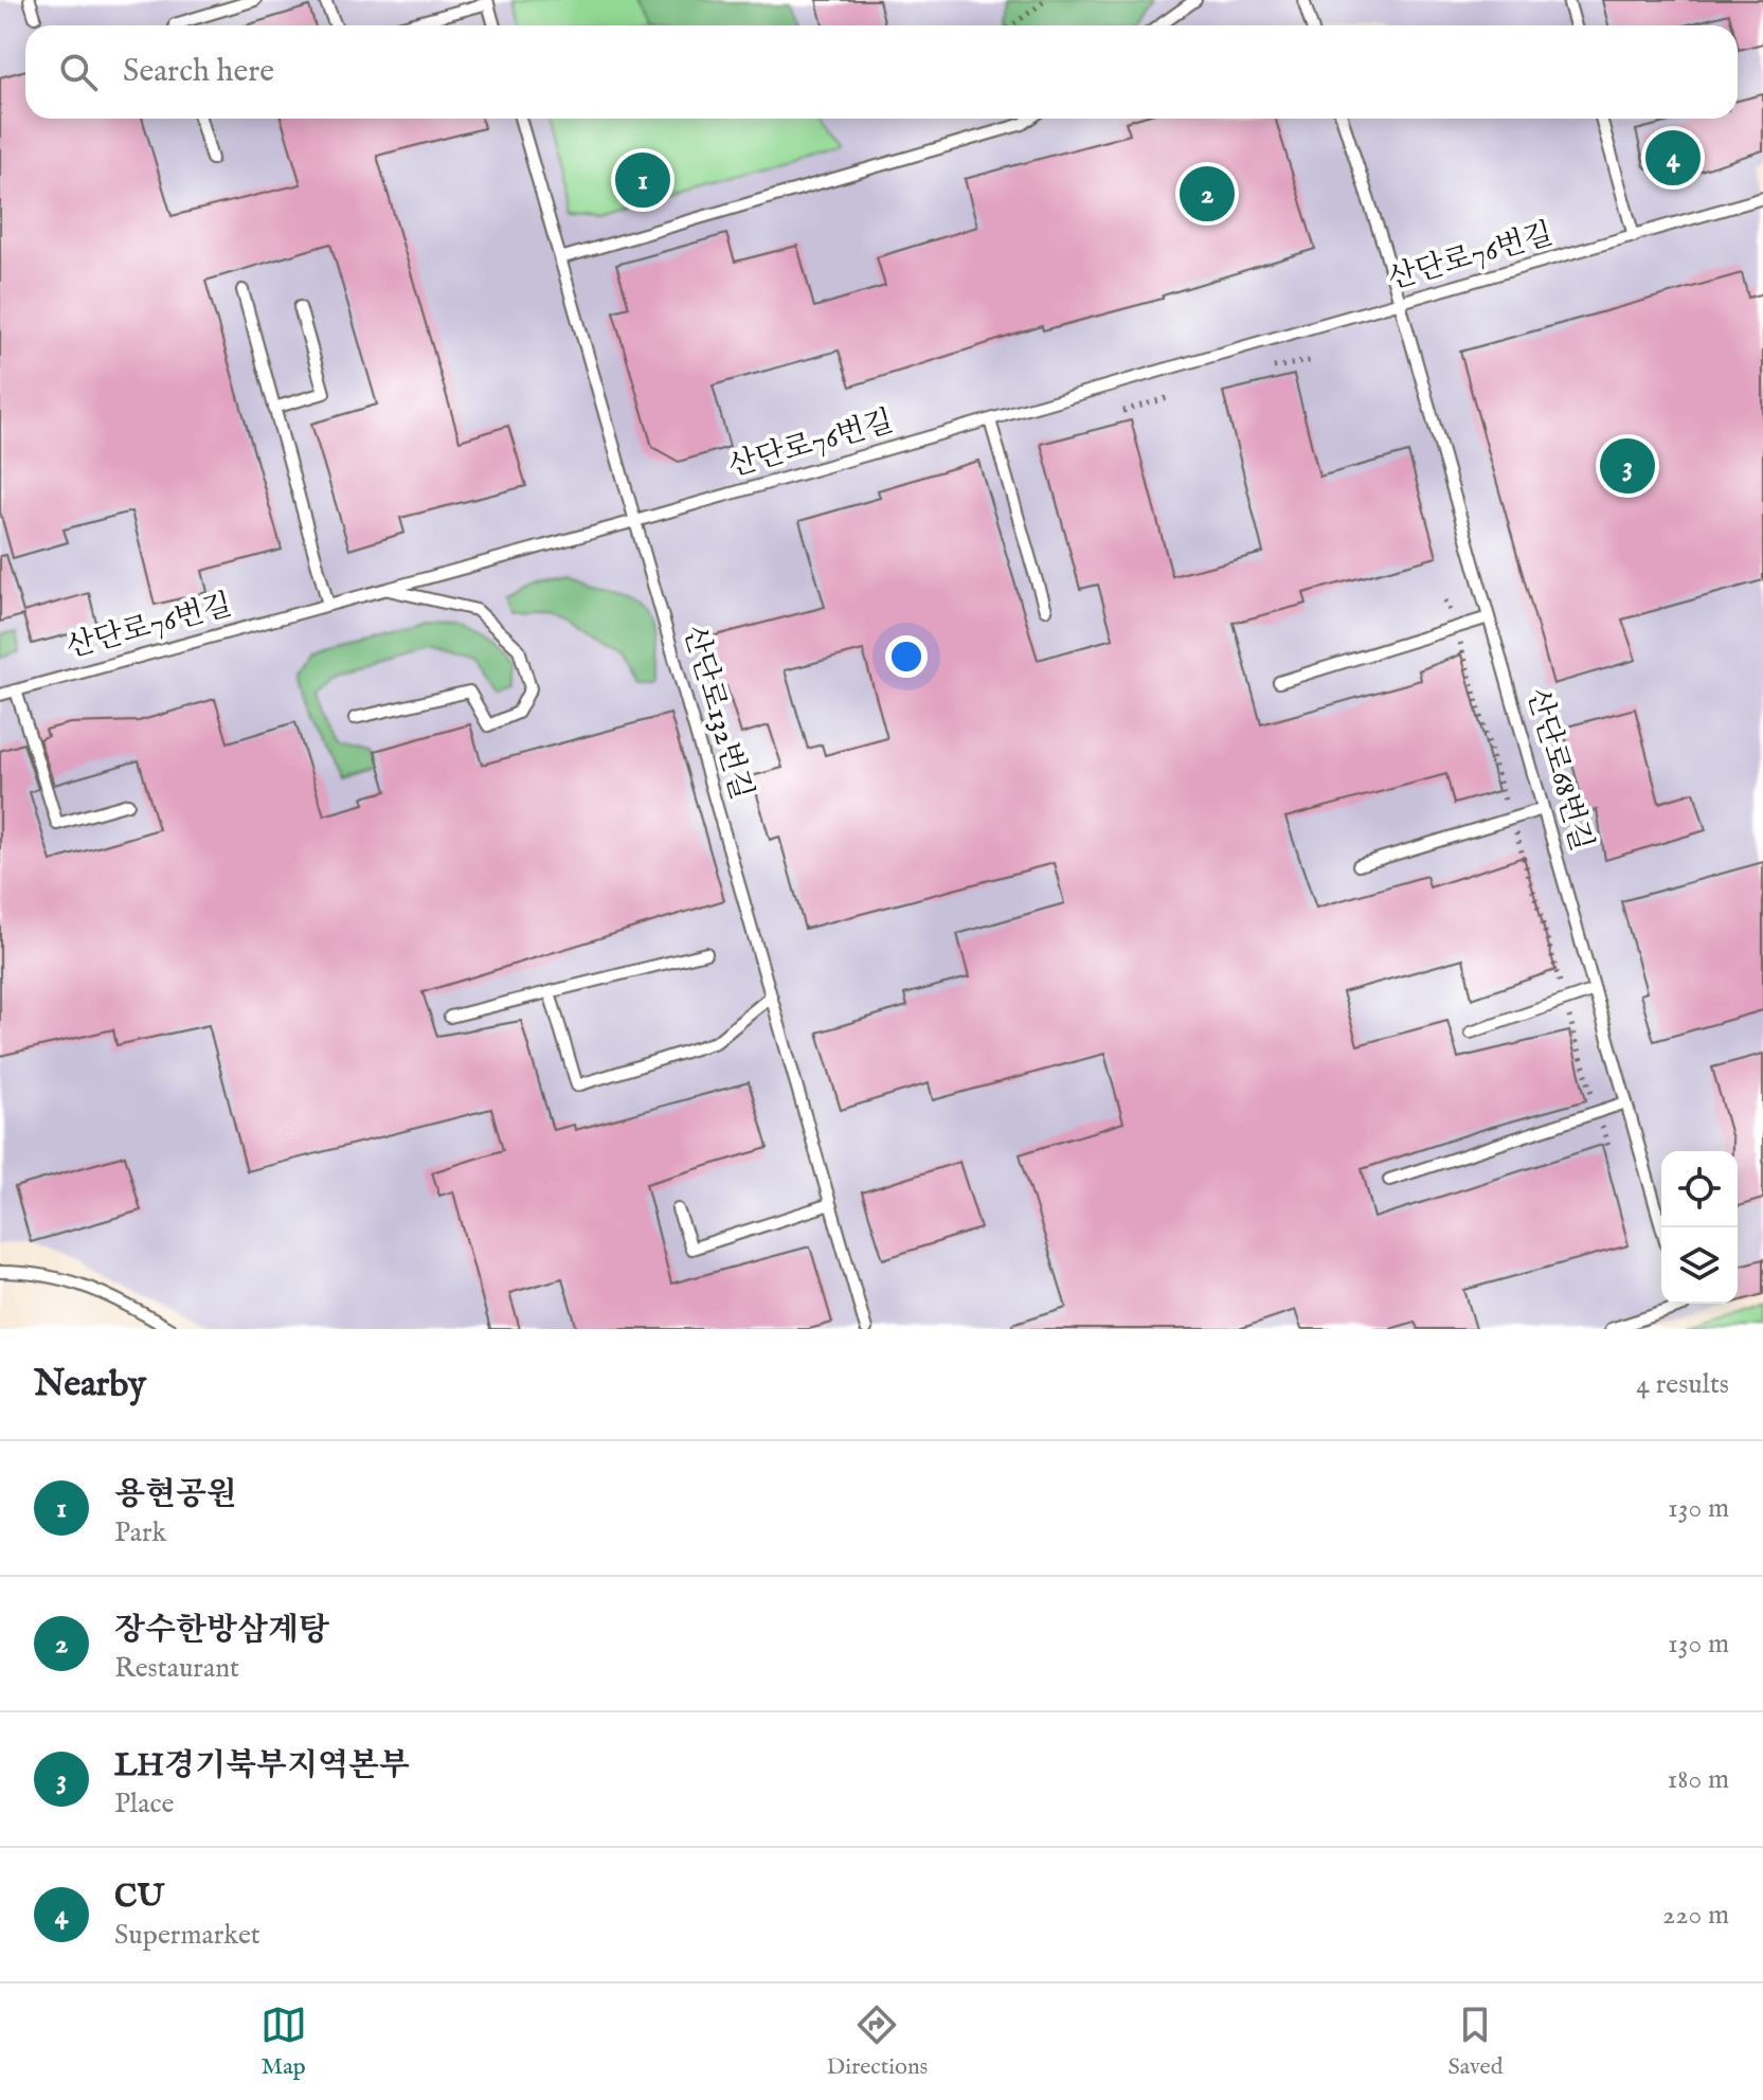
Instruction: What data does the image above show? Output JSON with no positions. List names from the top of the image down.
{
  "streets": {
    "lane": ["산단로76번길", "산단로132번길", "산단로68번길"]
  },
  "crossings": [
    ["산단로76번길", "산단로132번길"],
    ["산단로76번길", "산단로68번길"]
  ],
  "page": {
    "search": "Search here",
    "pins": [
      "4",
      "1",
      "2",
      "3"
    ],
    "heading": ["Nearby", "4 results"],
    "list": [
      {
        "mark": "1",
        "name": "용현공원",
        "note": "Park",
        "value": "130 m"
      },
      {
        "mark": "2",
        "name": "장수한방삼계탕",
        "note": "Restaurant",
        "value": "130 m"
      },
      {
        "mark": "3",
        "name": "LH경기북부지역본부",
        "note": "Place",
        "value": "180 m"
      },
      {
        "mark": "4",
        "name": "CU",
        "note": "Supermarket",
        "value": "220 m"
      }
    ],
    "nav": ["Map", "Directions", "Saved"]
  }
}
